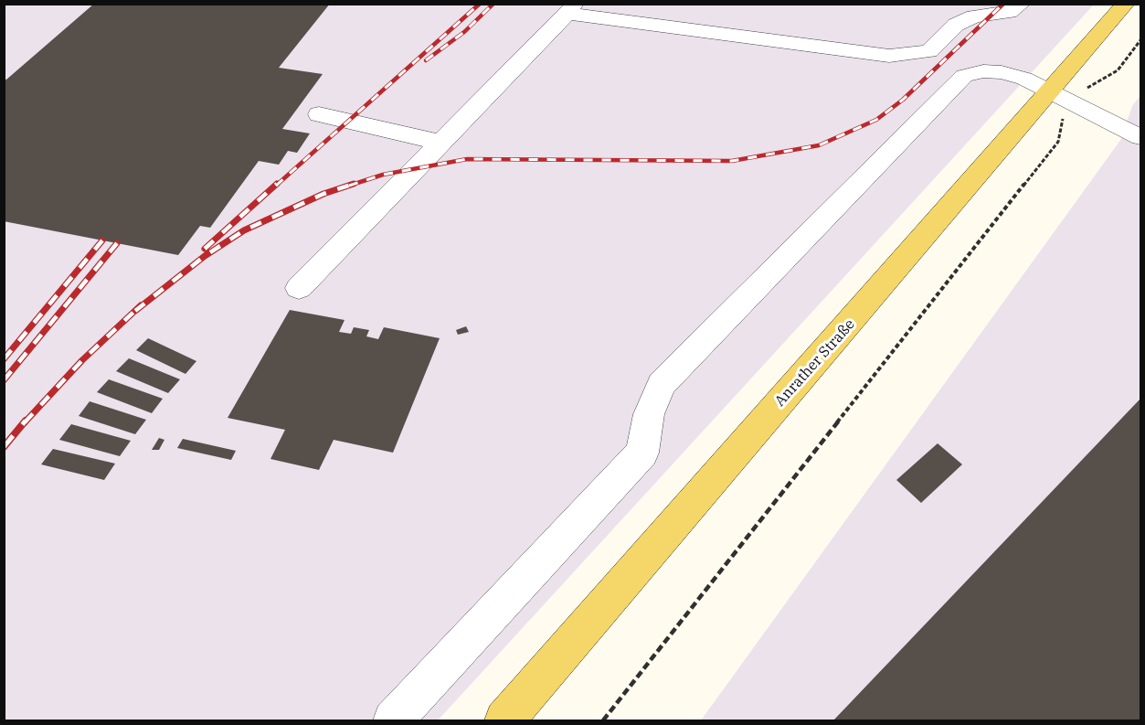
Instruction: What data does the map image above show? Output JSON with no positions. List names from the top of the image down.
{
  "streets": {
    "main road": ["Anrather Straße"]
  }
}
